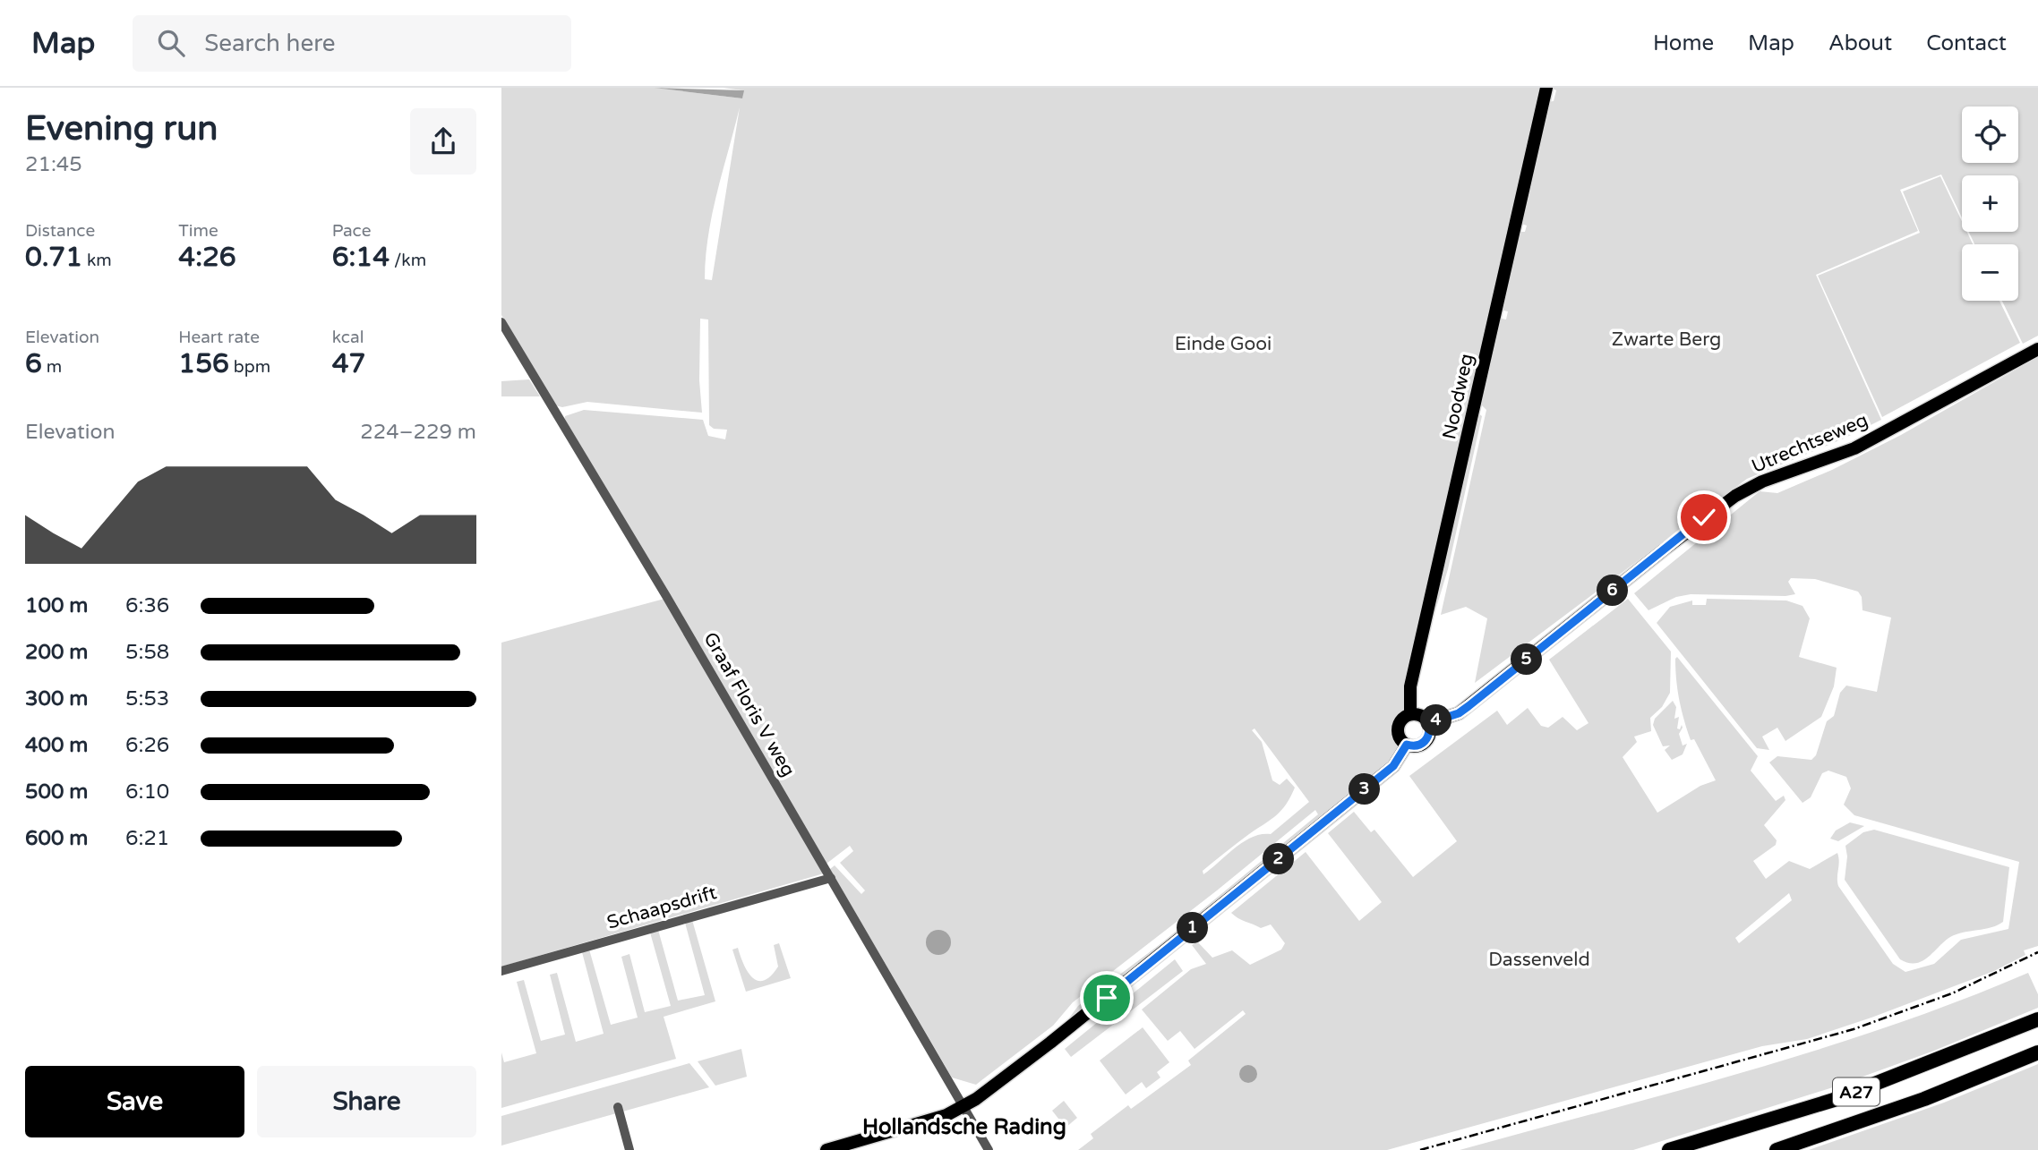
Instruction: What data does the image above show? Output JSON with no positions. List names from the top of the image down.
{
  "streets": {
    "highway": ["A27"],
    "main road": ["Noodweg", "Utrechtseweg"],
    "street": ["Graaf Floris V weg", "Schaapsdrift"]
  },
  "crossings": [
    ["Noodweg", "Utrechtseweg"],
    ["Graaf Floris V weg", "Schaapsdrift"]
  ],
  "districts": ["Hollandsche Rading"],
  "parks": ["Zwarte Berg", "Einde Gooi", "Dassenveld"],
  "page": {
    "header": "Map",
    "search": "Search here",
    "nav": [
      "Home",
      "Map",
      "About",
      "Contact"
    ],
    "heading": ["Evening run", "21:45"],
    "map_buttons": ["+", "−"],
    "stats": [
      ["Distance", "0.71 km"],
      ["Time", "4:26"],
      ["Pace", "6:14 /km"],
      ["Elevation", "6 m"],
      ["Heart rate", "156 bpm"],
      ["kcal", "47"]
    ],
    "chart": ["Elevation", "224–229 m"],
    "pins": [
      "6",
      "5",
      "4",
      "3",
      "2",
      "1"
    ],
    "list": [
      {
        "name": "100 m",
        "note": "6:36"
      },
      {
        "name": "200 m",
        "note": "5:58"
      },
      {
        "name": "300 m",
        "note": "5:53"
      },
      {
        "name": "400 m",
        "note": "6:26"
      },
      {
        "name": "500 m",
        "note": "6:10"
      },
      {
        "name": "600 m",
        "note": "6:21"
      }
    ],
    "buttons": ["Save", "Share"]
  }
}
